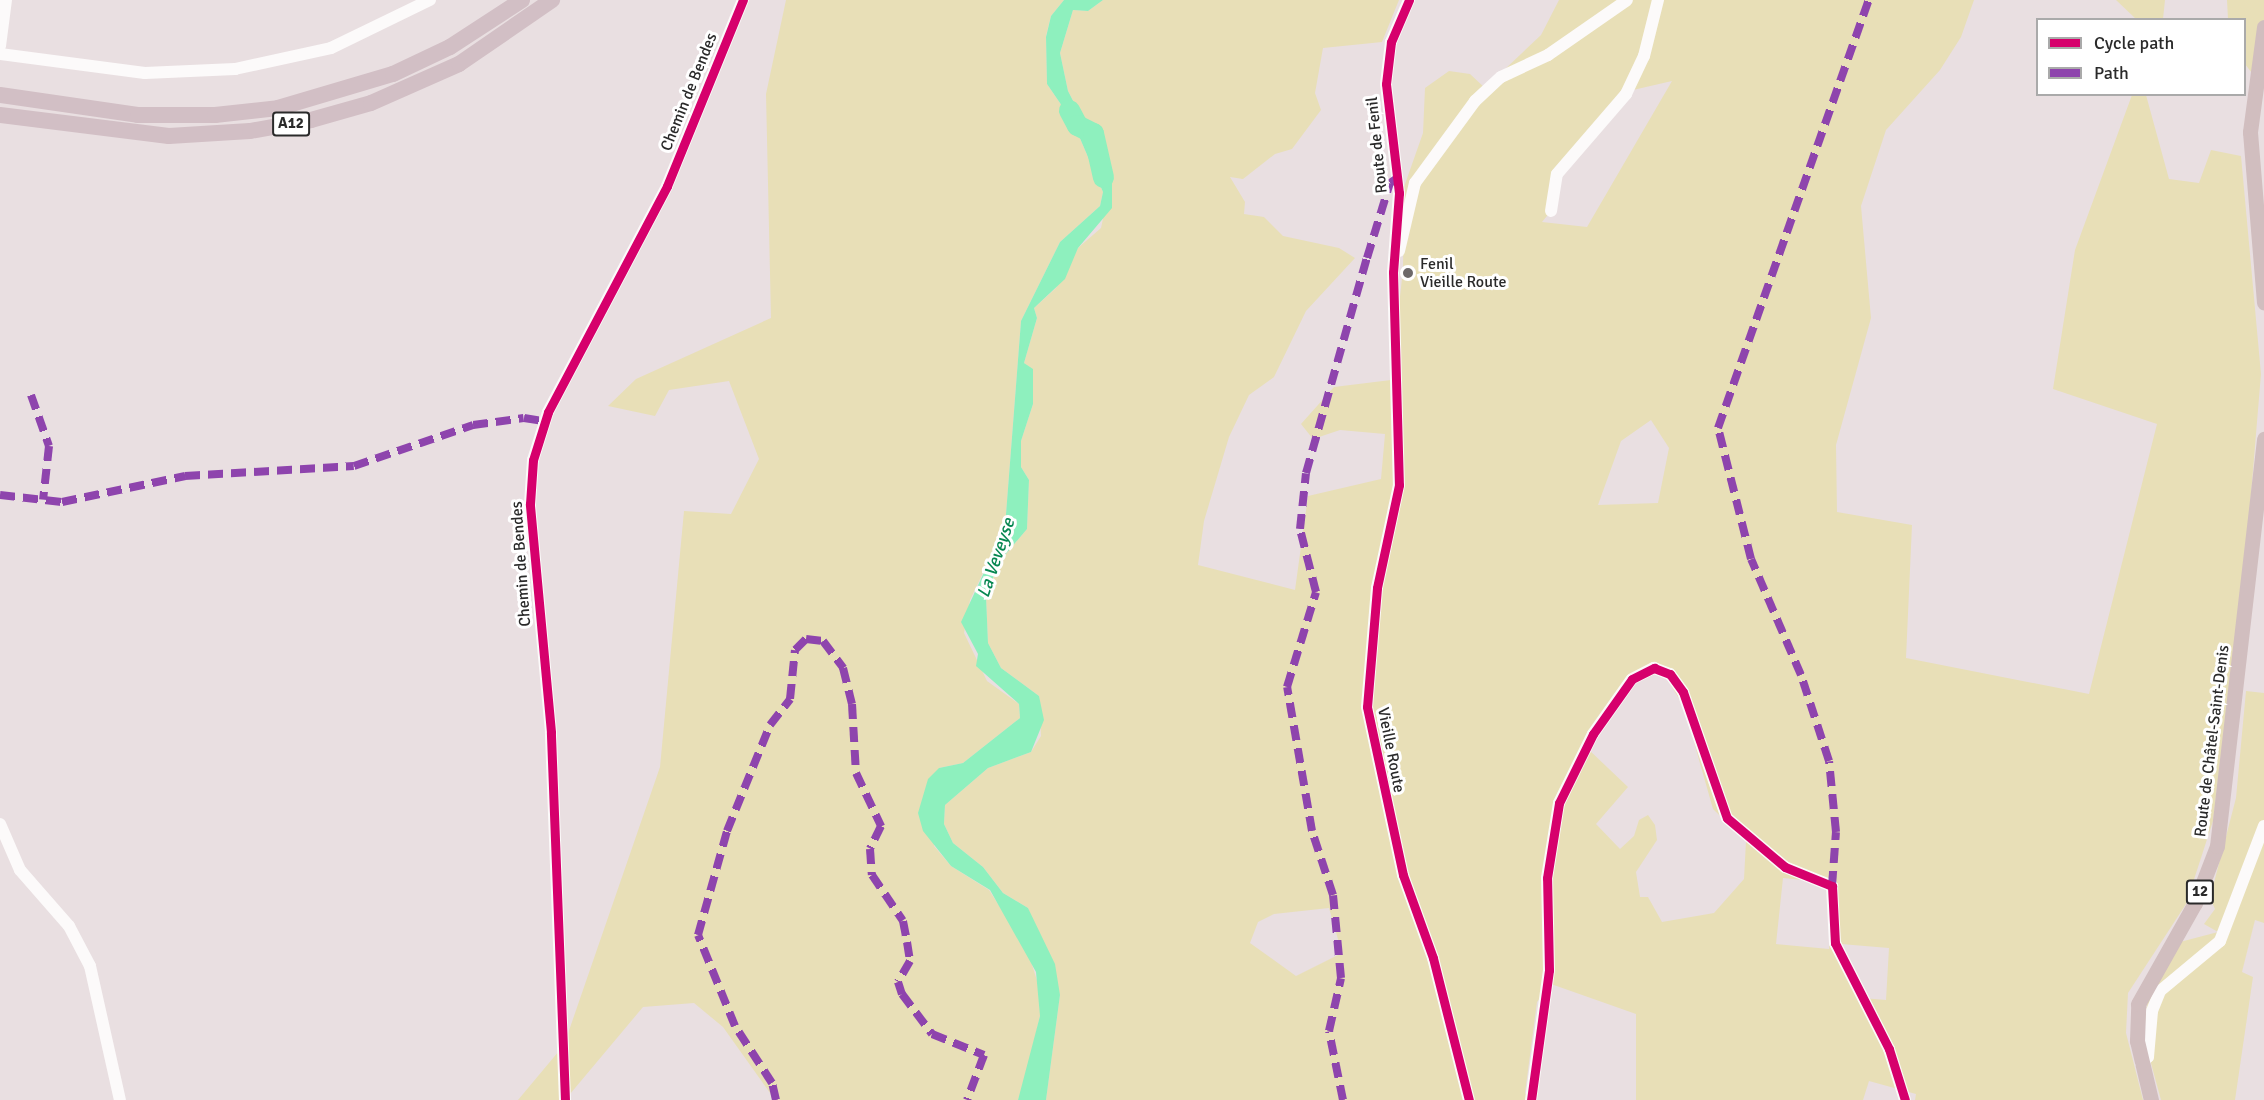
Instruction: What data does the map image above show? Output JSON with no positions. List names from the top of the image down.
{
  "streets": {
    "highway": ["A12"],
    "main road": ["Route de Châtel-Saint-Denis", "12"],
    "street": ["Chemin de Bendes", "Route de Fenil", "Vieille Route"]
  },
  "crossings": [
    ["Route de Fenil", "Vieille Route"]
  ],
  "water": ["La Veveyse"],
  "places": ["Fenil Vieille Route"],
  "legend": ["Cycle path", "Path"]
}
